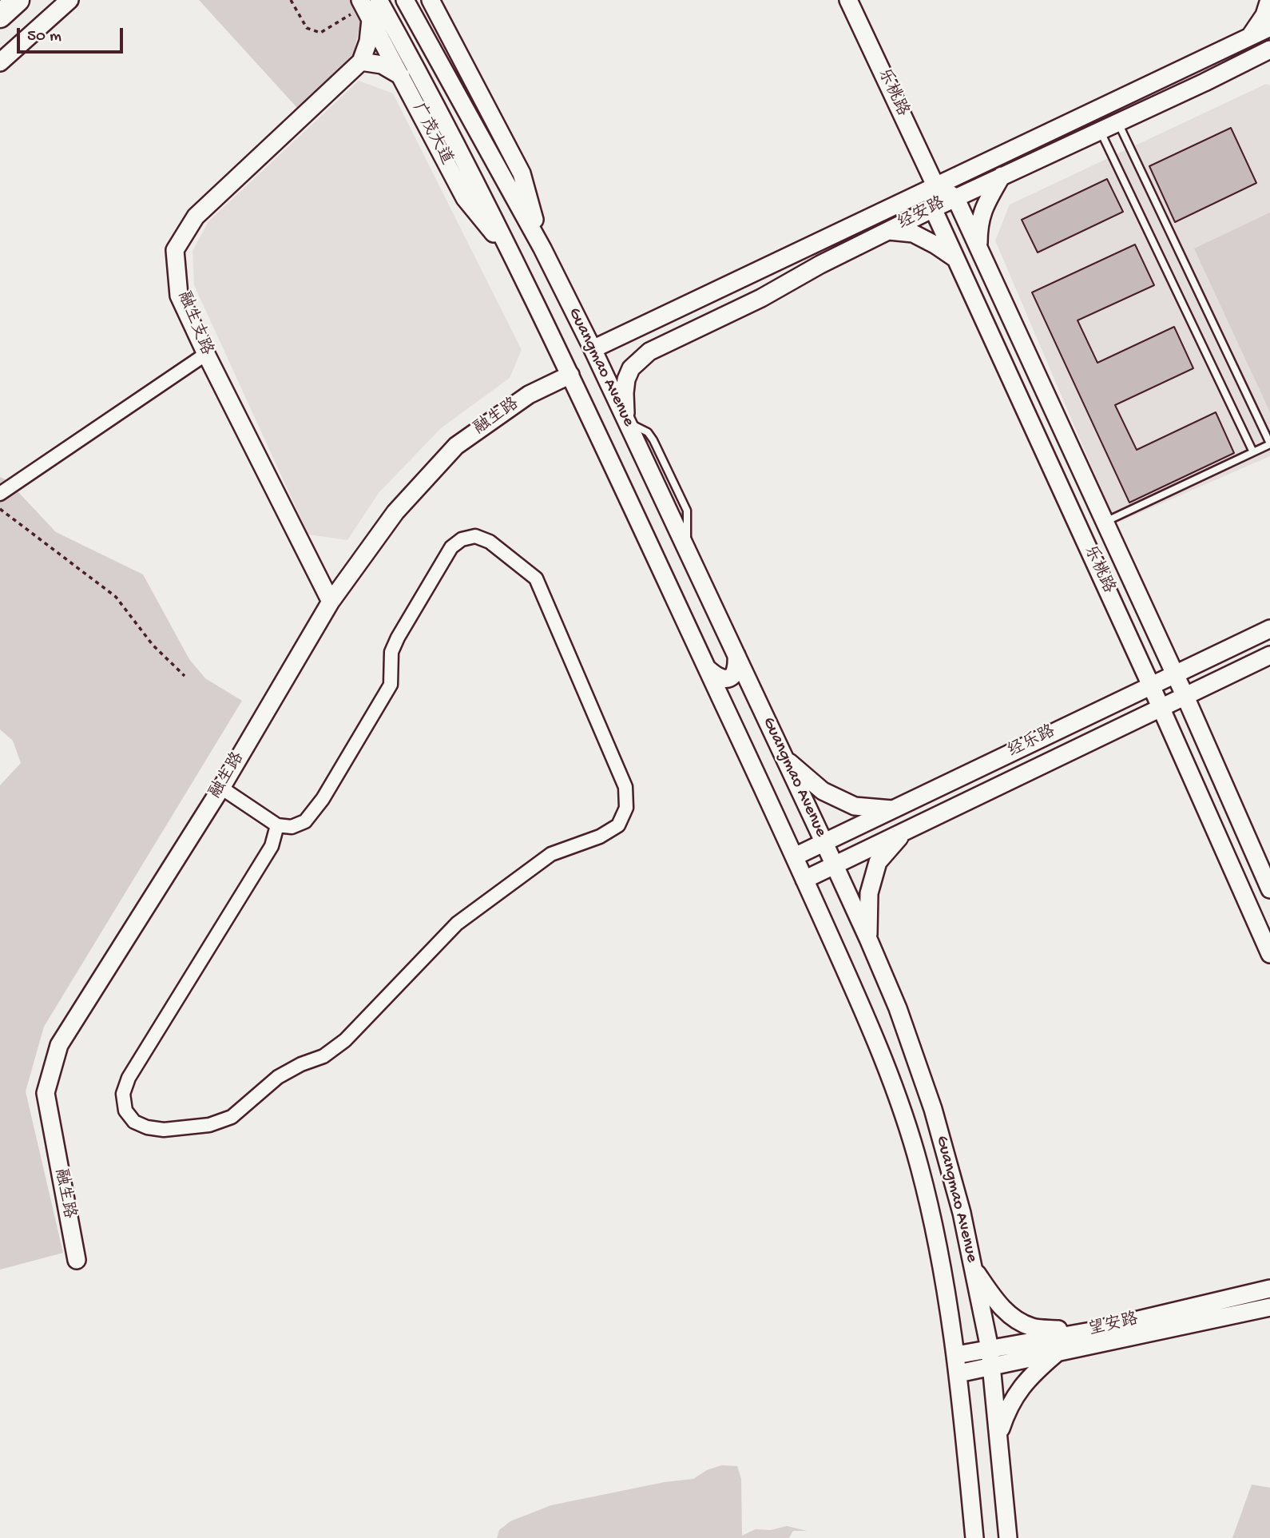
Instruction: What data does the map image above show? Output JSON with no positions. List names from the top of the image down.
{
  "streets": {
    "street": [
      "乐桃路",
      "广茂大道",
      "经安路",
      "融生支路",
      "Guangmao Avenue",
      "融生路",
      "经乐路",
      "望安路"
    ]
  },
  "crossings": [
    ["乐桃路", "经安路"],
    ["乐桃路", "经乐路"],
    ["广茂大道", "Guangmao Avenue"],
    ["经安路", "Guangmao Avenue"],
    ["融生支路", "融生路"],
    ["Guangmao Avenue", "融生路"],
    ["Guangmao Avenue", "经乐路"],
    ["Guangmao Avenue", "望安路"]
  ],
  "scale_bar": "50 m"
}
